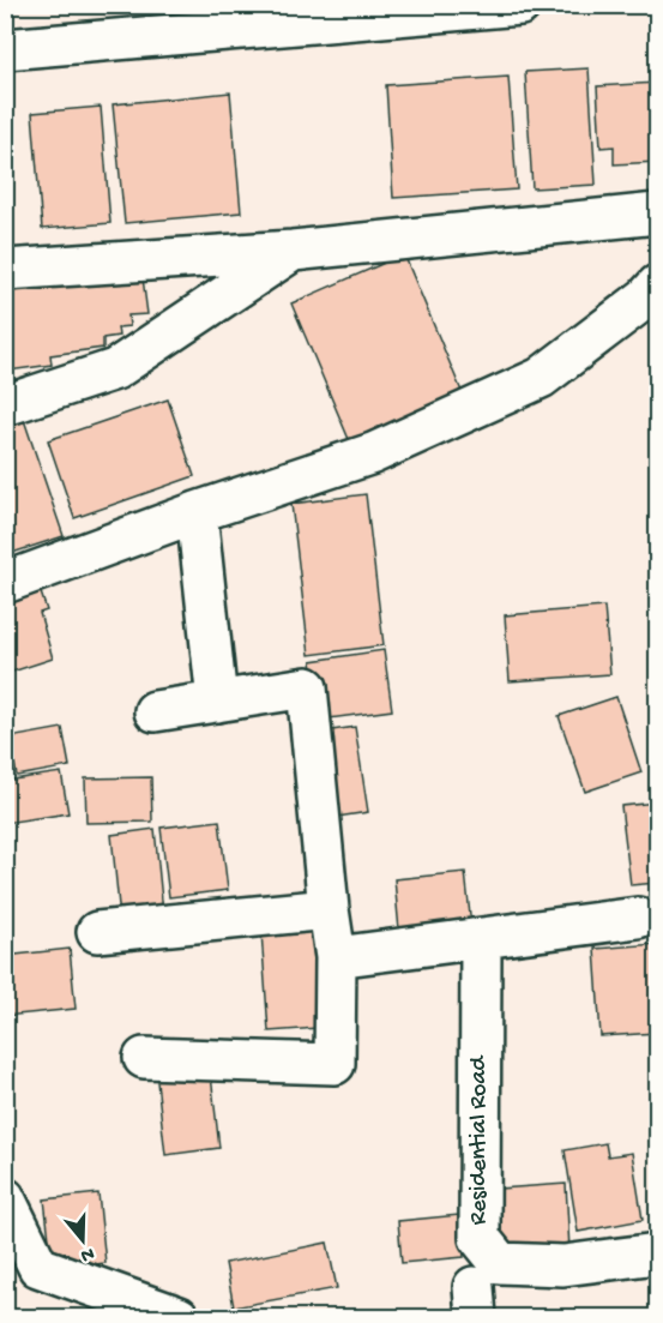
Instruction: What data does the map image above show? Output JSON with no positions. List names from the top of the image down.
{
  "streets": {
    "street": ["Residential Road"]
  },
  "north": "bottom"
}
